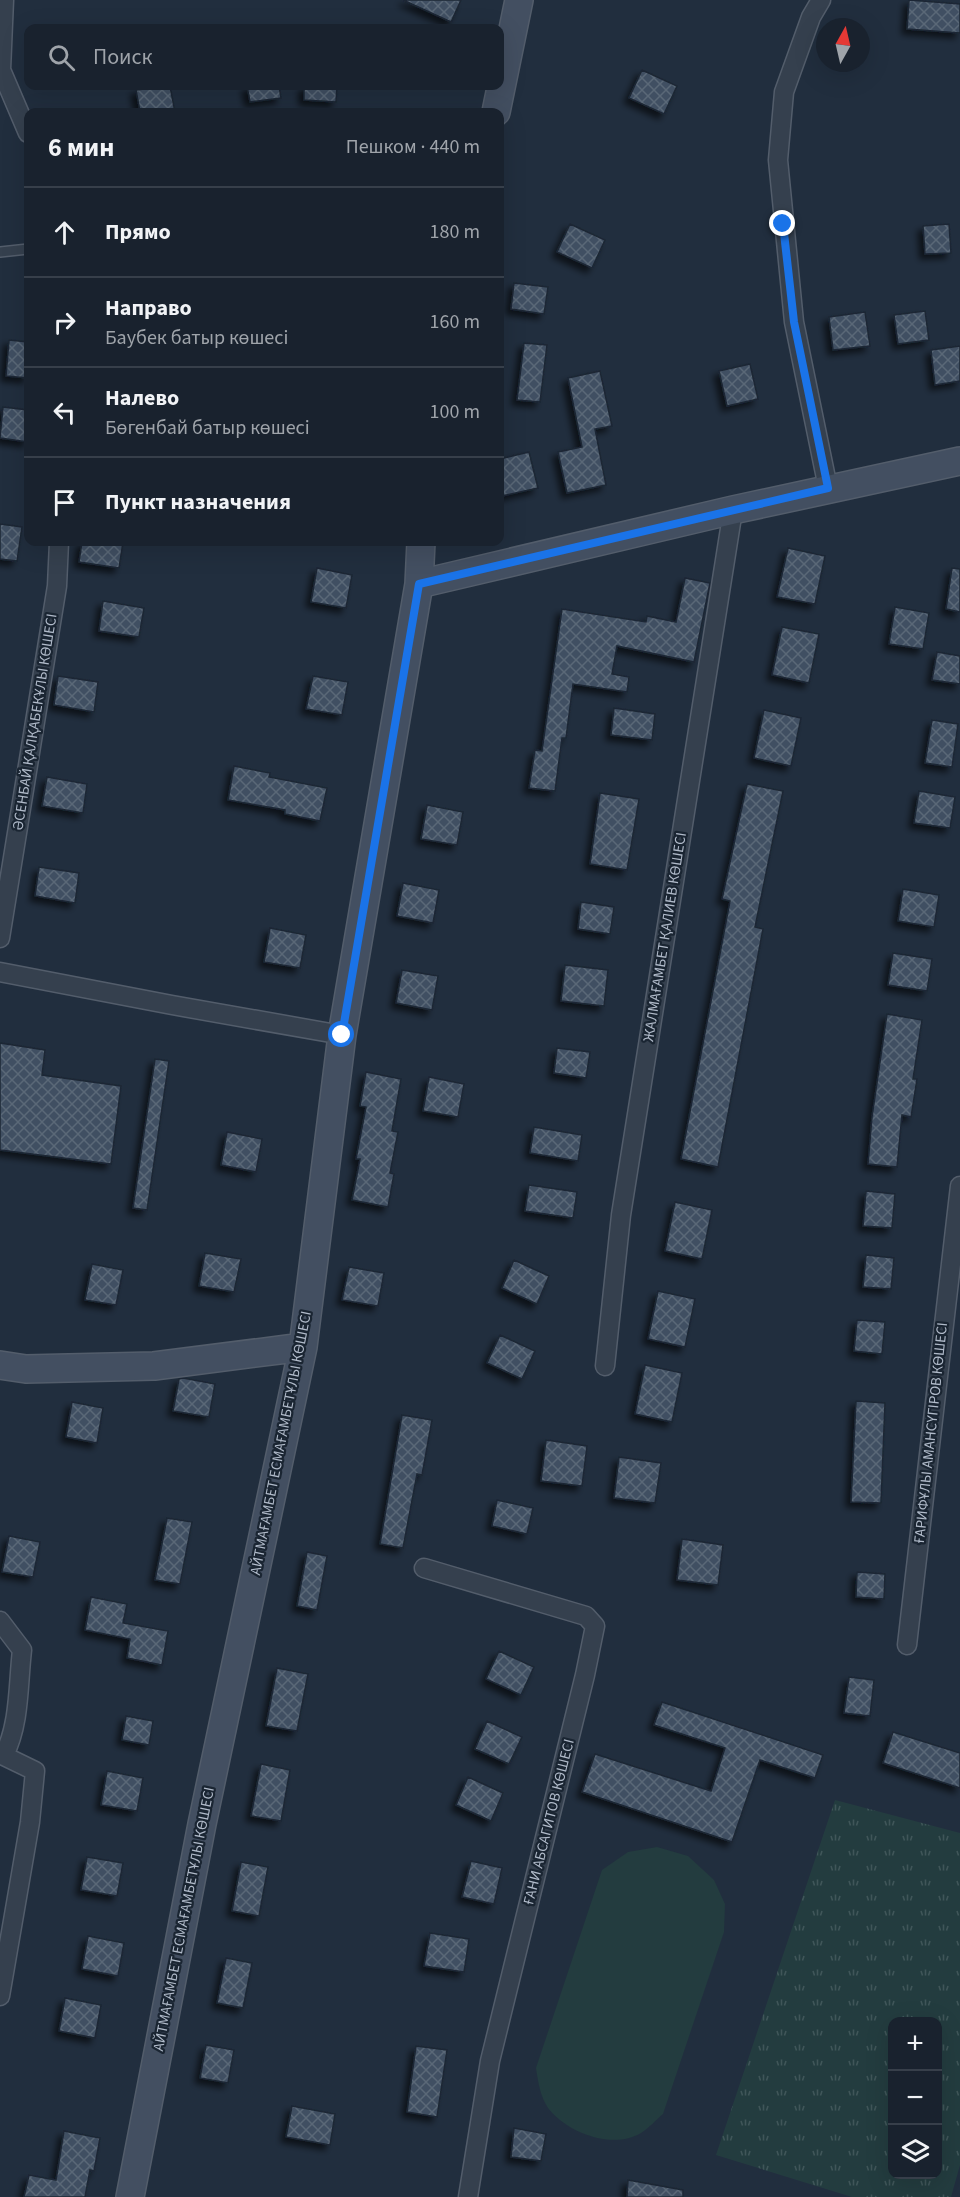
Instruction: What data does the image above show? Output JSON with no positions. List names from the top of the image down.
{
  "streets": {
    "street": [
      "ӘСЕНБАЙ ҚАЛҚАБЕКҰЛЫ КӨШЕСІ",
      "ЖАЛМАҒАМБЕТ ҚАЛИЕВ КӨШЕСІ",
      "ҒАРИФҰЛЫ АМАНСҮГІРОВ КӨШЕСІ",
      "АЙТМАҒАМБЕТ ЕСМАҒАМБЕТҰЛЫ КӨШЕСІ",
      "ҒАНИ АБСАГИТОВ КӨШЕСІ"
    ]
  },
  "north": "top",
  "page": {
    "search": "Поиск",
    "heading": ["6 мин", "Пешком · 440 m"],
    "list": [
      ["Прямо", "180 m"],
      ["Направо", "Баубек батыр көшесі", "160 m"],
      ["Налево", "Бөгенбай батыр көшесі", "100 m"],
      "Пункт назначения"
    ],
    "map_buttons": ["+", "−"]
  }
}
